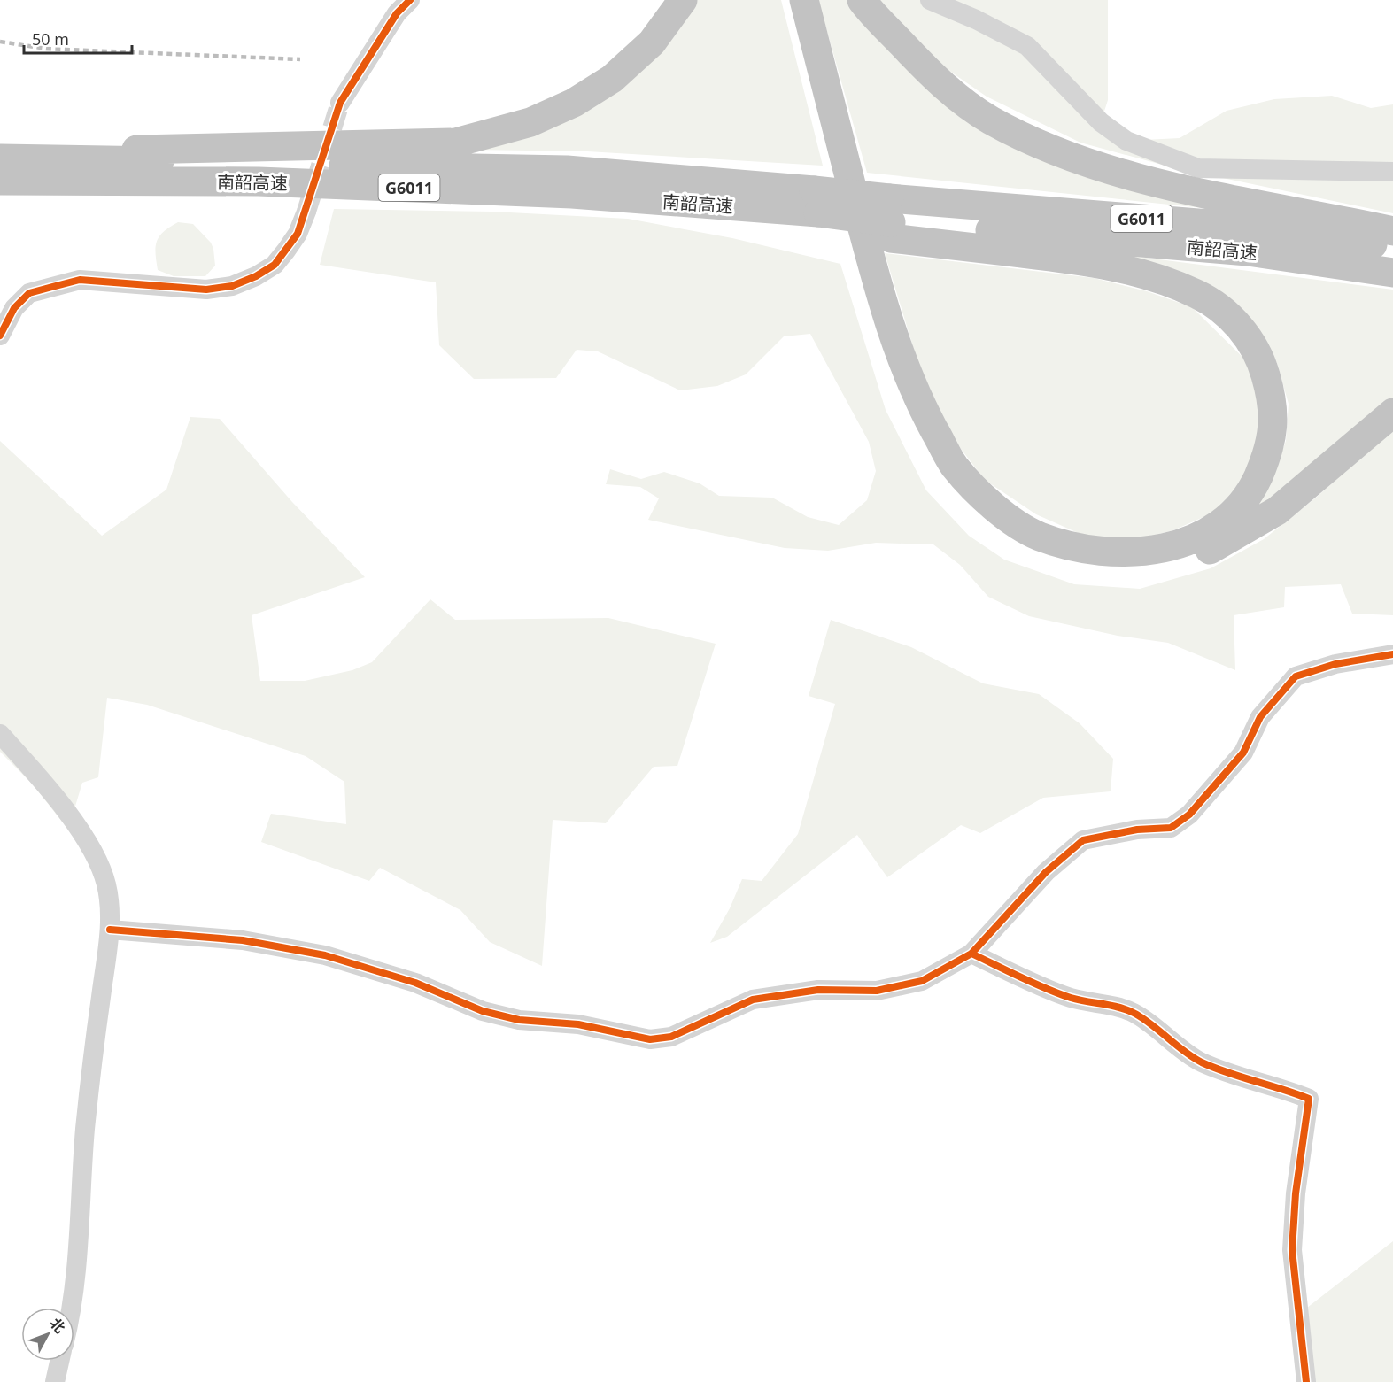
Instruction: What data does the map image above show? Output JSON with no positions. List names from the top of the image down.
{
  "streets": {
    "highway": ["南韶高速", "G6011"]
  },
  "scale_bar": "50 m",
  "north": "top right"
}
